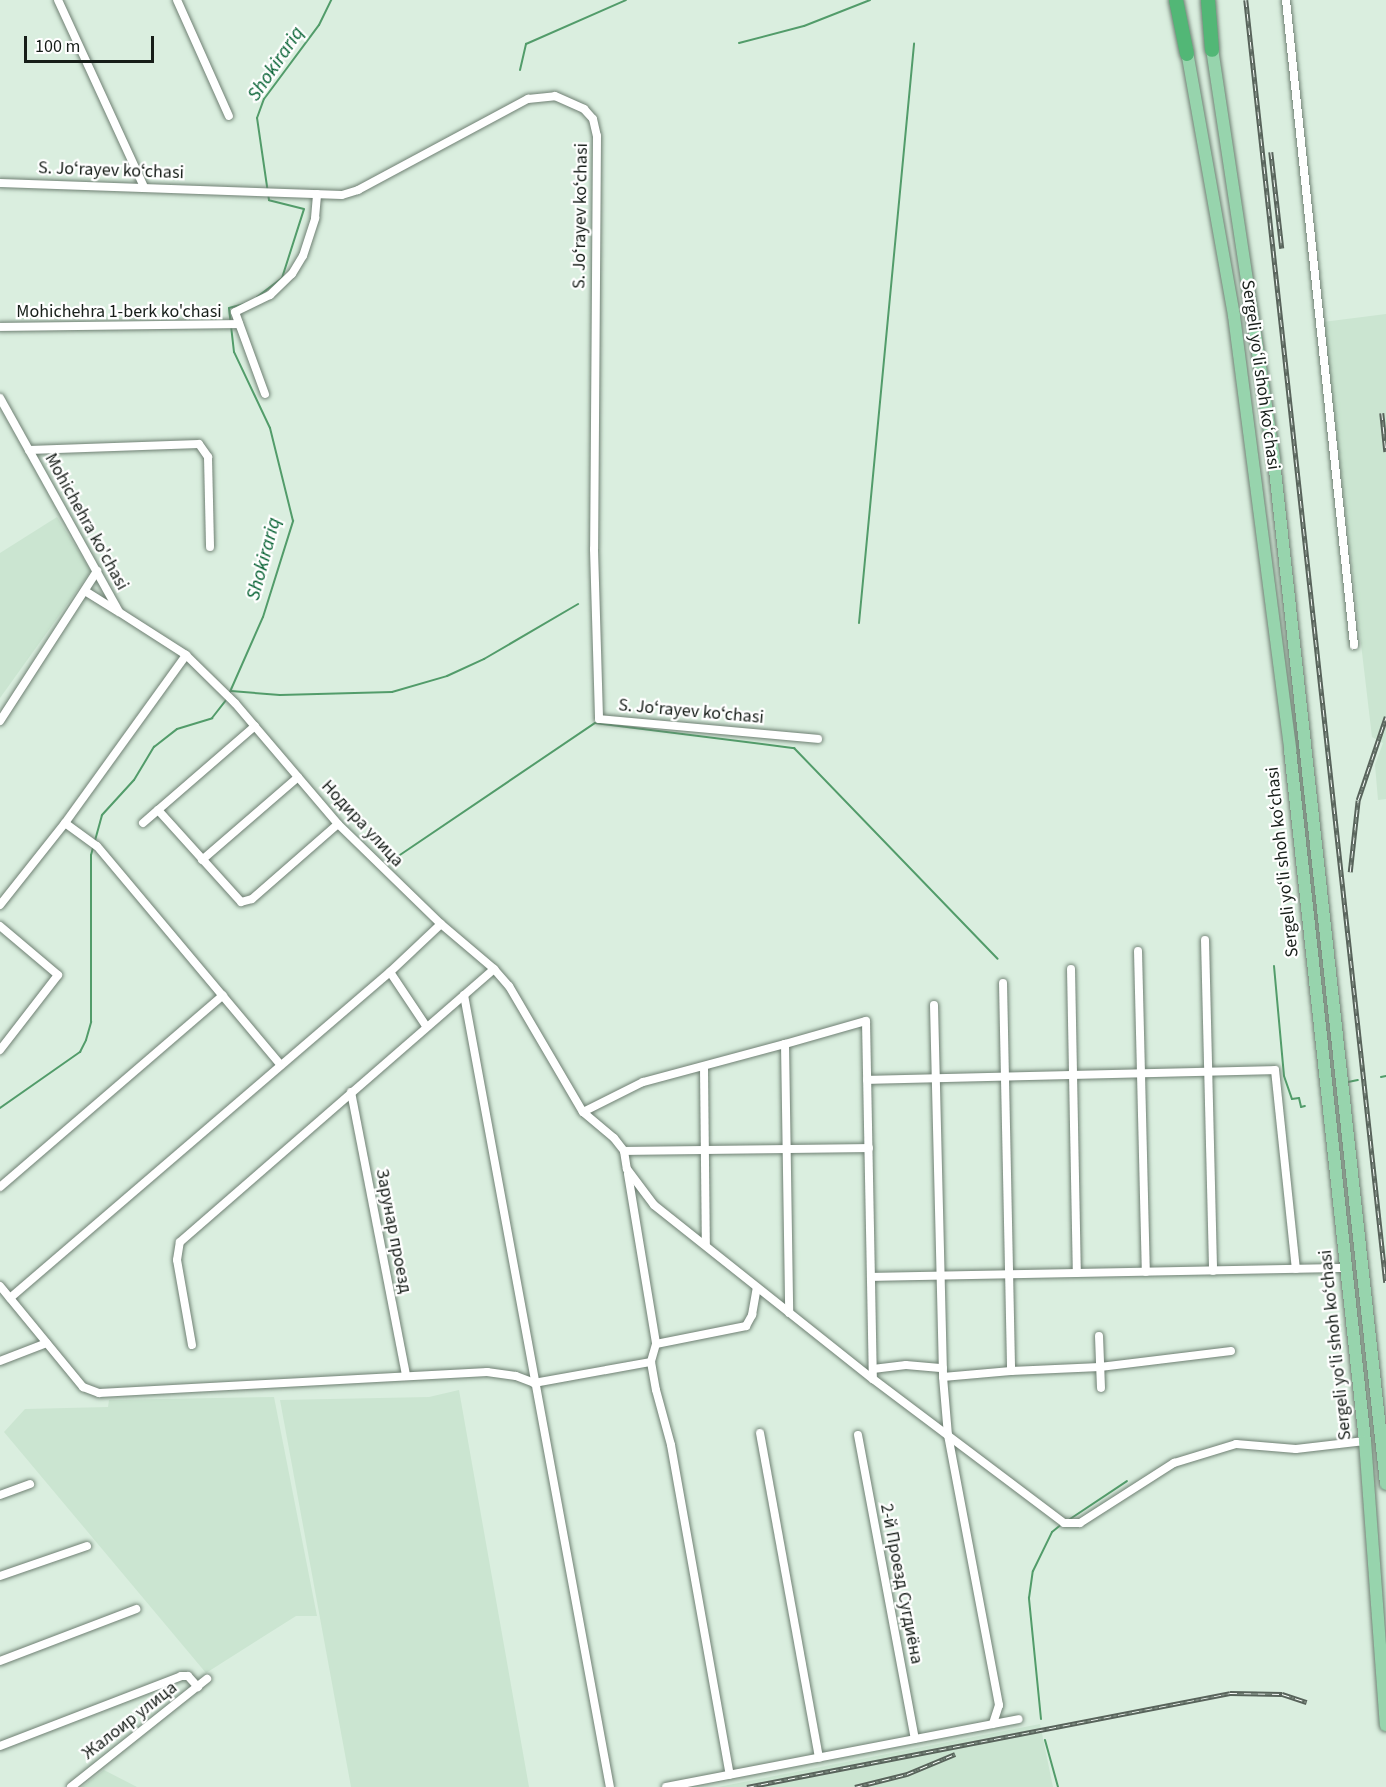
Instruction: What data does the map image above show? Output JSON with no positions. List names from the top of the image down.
{
  "streets": {
    "main road": ["Sergeli yo‘li shoh ko‘chasi"],
    "street": [
      "S. Joʻrayev koʻchasi",
      "Mohichehra 1-berk ko'chasi",
      "Mohichehra ko'chasi",
      "Нодира улица",
      "Зарунар проезд",
      "2-й Проезд Сугдиёна",
      "Жалоир улица"
    ]
  },
  "crossings": [
    ["Mohichehra ko'chasi", "Нодира улица"]
  ],
  "water": ["Shokirariq"],
  "scale_bar": "100 m"
}
